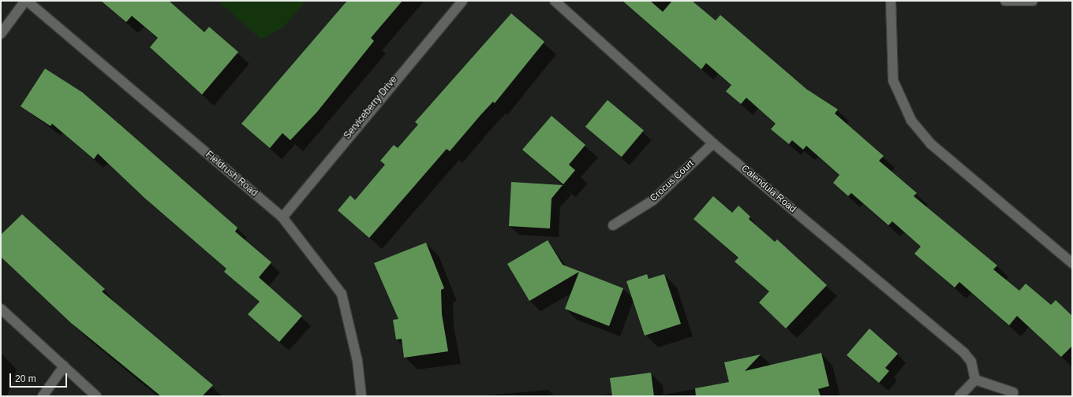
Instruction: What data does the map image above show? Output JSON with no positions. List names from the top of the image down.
{
  "streets": {
    "street": [
      "Serviceberry Drive",
      "Fieldrush Road",
      "Crocus Court",
      "Calendula Road"
    ]
  },
  "crossings": [
    ["Serviceberry Drive", "Fieldrush Road"],
    ["Crocus Court", "Calendula Road"]
  ],
  "scale_bar": "20 m"
}
